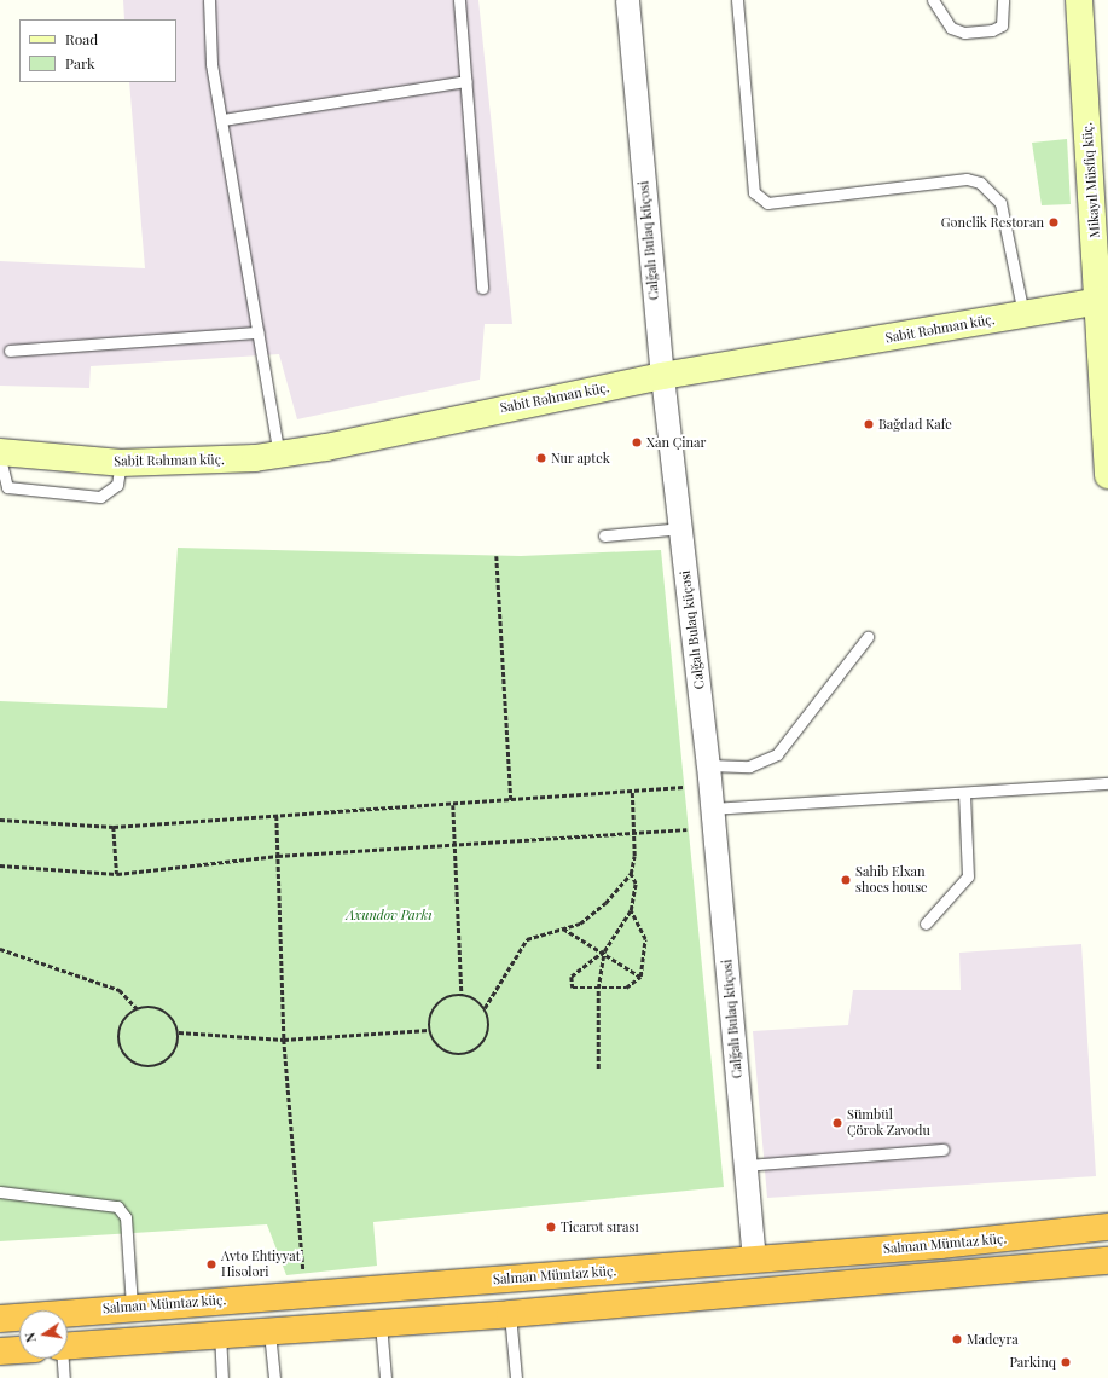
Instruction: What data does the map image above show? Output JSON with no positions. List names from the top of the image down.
{
  "streets": {
    "highway": ["Salman Mümtaz küç."],
    "main road": ["Mikayıl Müsfiq küç.", "Sabit Rəhman küç."],
    "street": ["Calğalı Bulaq küçəsi"]
  },
  "crossings": [
    ["Mikayıl Müsfiq küç.", "Sabit Rəhman küç."],
    ["Calğalı Bulaq küçəsi", "Sabit Rəhman küç."],
    ["Calğalı Bulaq küçəsi", "Salman Mümtaz küç."]
  ],
  "parks": ["Axundov Parkı"],
  "places": [
    "Gənclik Restoran",
    "Bağdad Kafe",
    "Xan Çinar",
    "Nur aptek",
    "Sahib Elxan shoes house",
    "Sümbül Çörək Zavodu",
    "Ticarət sırası",
    "Avto Ehtiyyat Hisələri",
    "Madeyra",
    "Parkinq"
  ],
  "legend": ["Road", "Park"],
  "north": "left"
}
